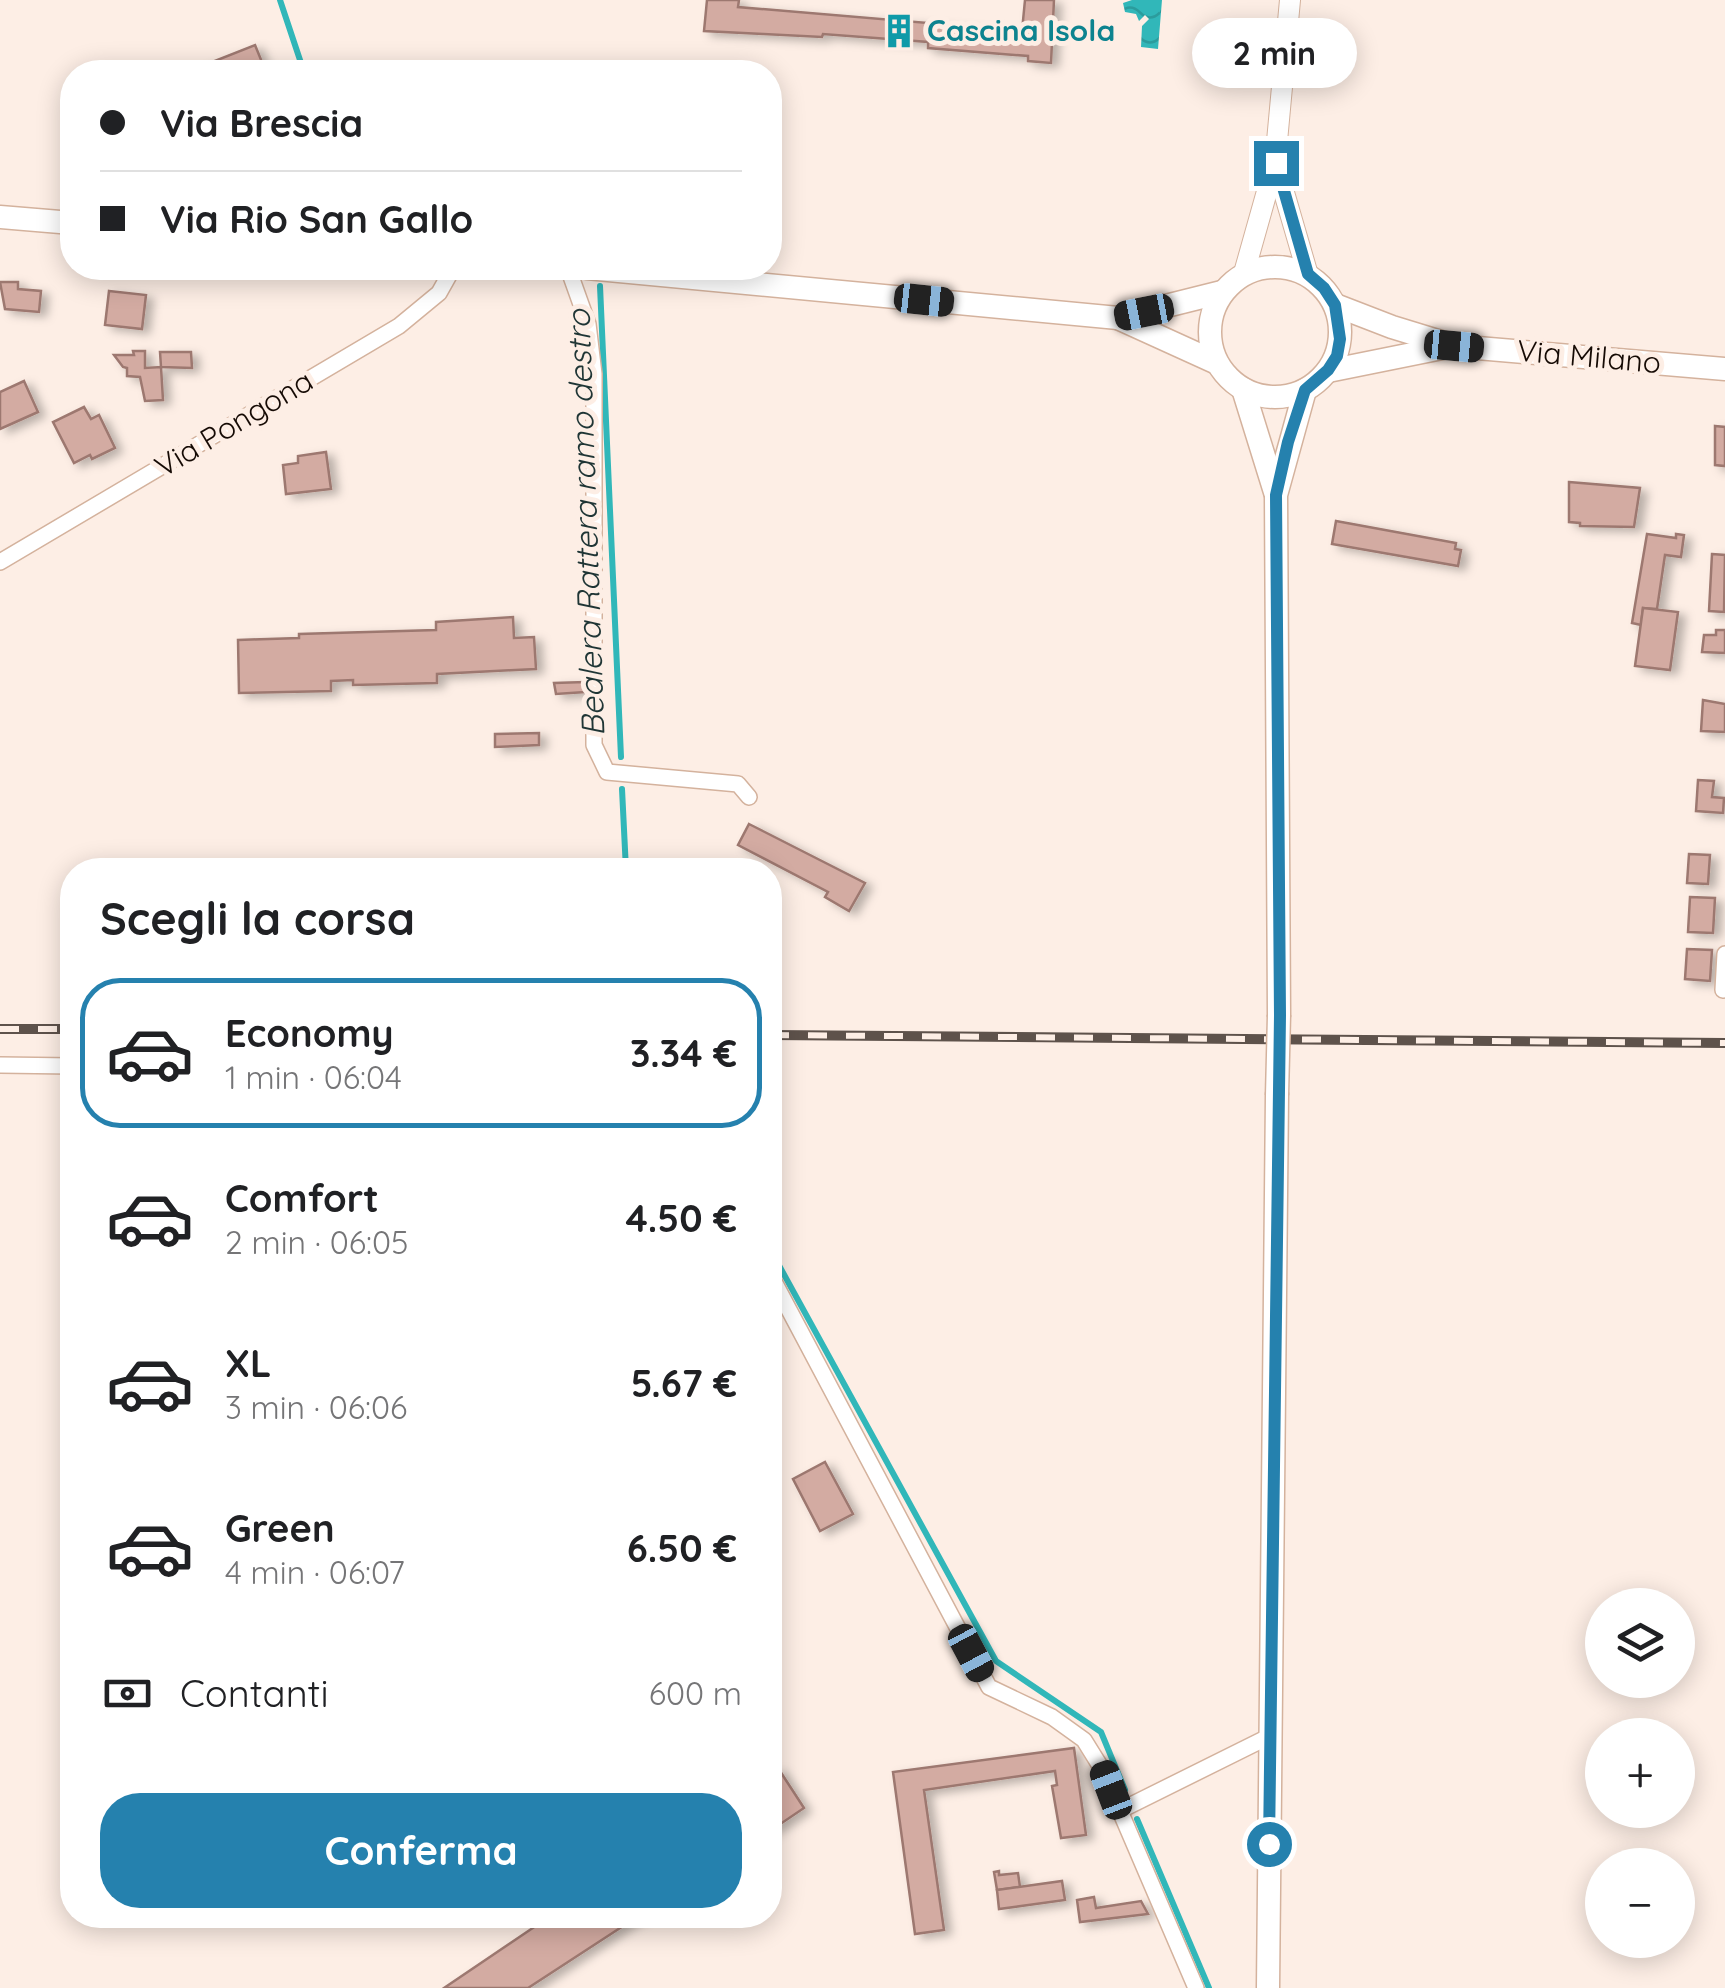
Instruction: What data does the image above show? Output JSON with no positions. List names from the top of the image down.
{
  "streets": {
    "main road": ["Via Milano"],
    "street": ["Via Pongona"]
  },
  "water": ["Bealera Rattera ramo destro"],
  "places": {
    "building": ["Cascina Isola"]
  },
  "page": {
    "bubble": "2 min",
    "banner": ["Via Brescia", "Via Rio San Gallo"],
    "heading": "Scegli la corsa",
    "list": [
      {
        "name": "Economy",
        "note": "1 min · 06:04",
        "value": "3.34 €"
      },
      {
        "name": "Comfort",
        "note": "2 min · 06:05",
        "value": "4.50 €"
      },
      {
        "name": "XL",
        "note": "3 min · 06:06",
        "value": "5.67 €"
      },
      {
        "name": "Green",
        "note": "4 min · 06:07",
        "value": "6.50 €"
      }
    ],
    "map_buttons": ["+", "−"],
    "pay": ["Contanti", "600 m"],
    "buttons": "Conferma"
  }
}
